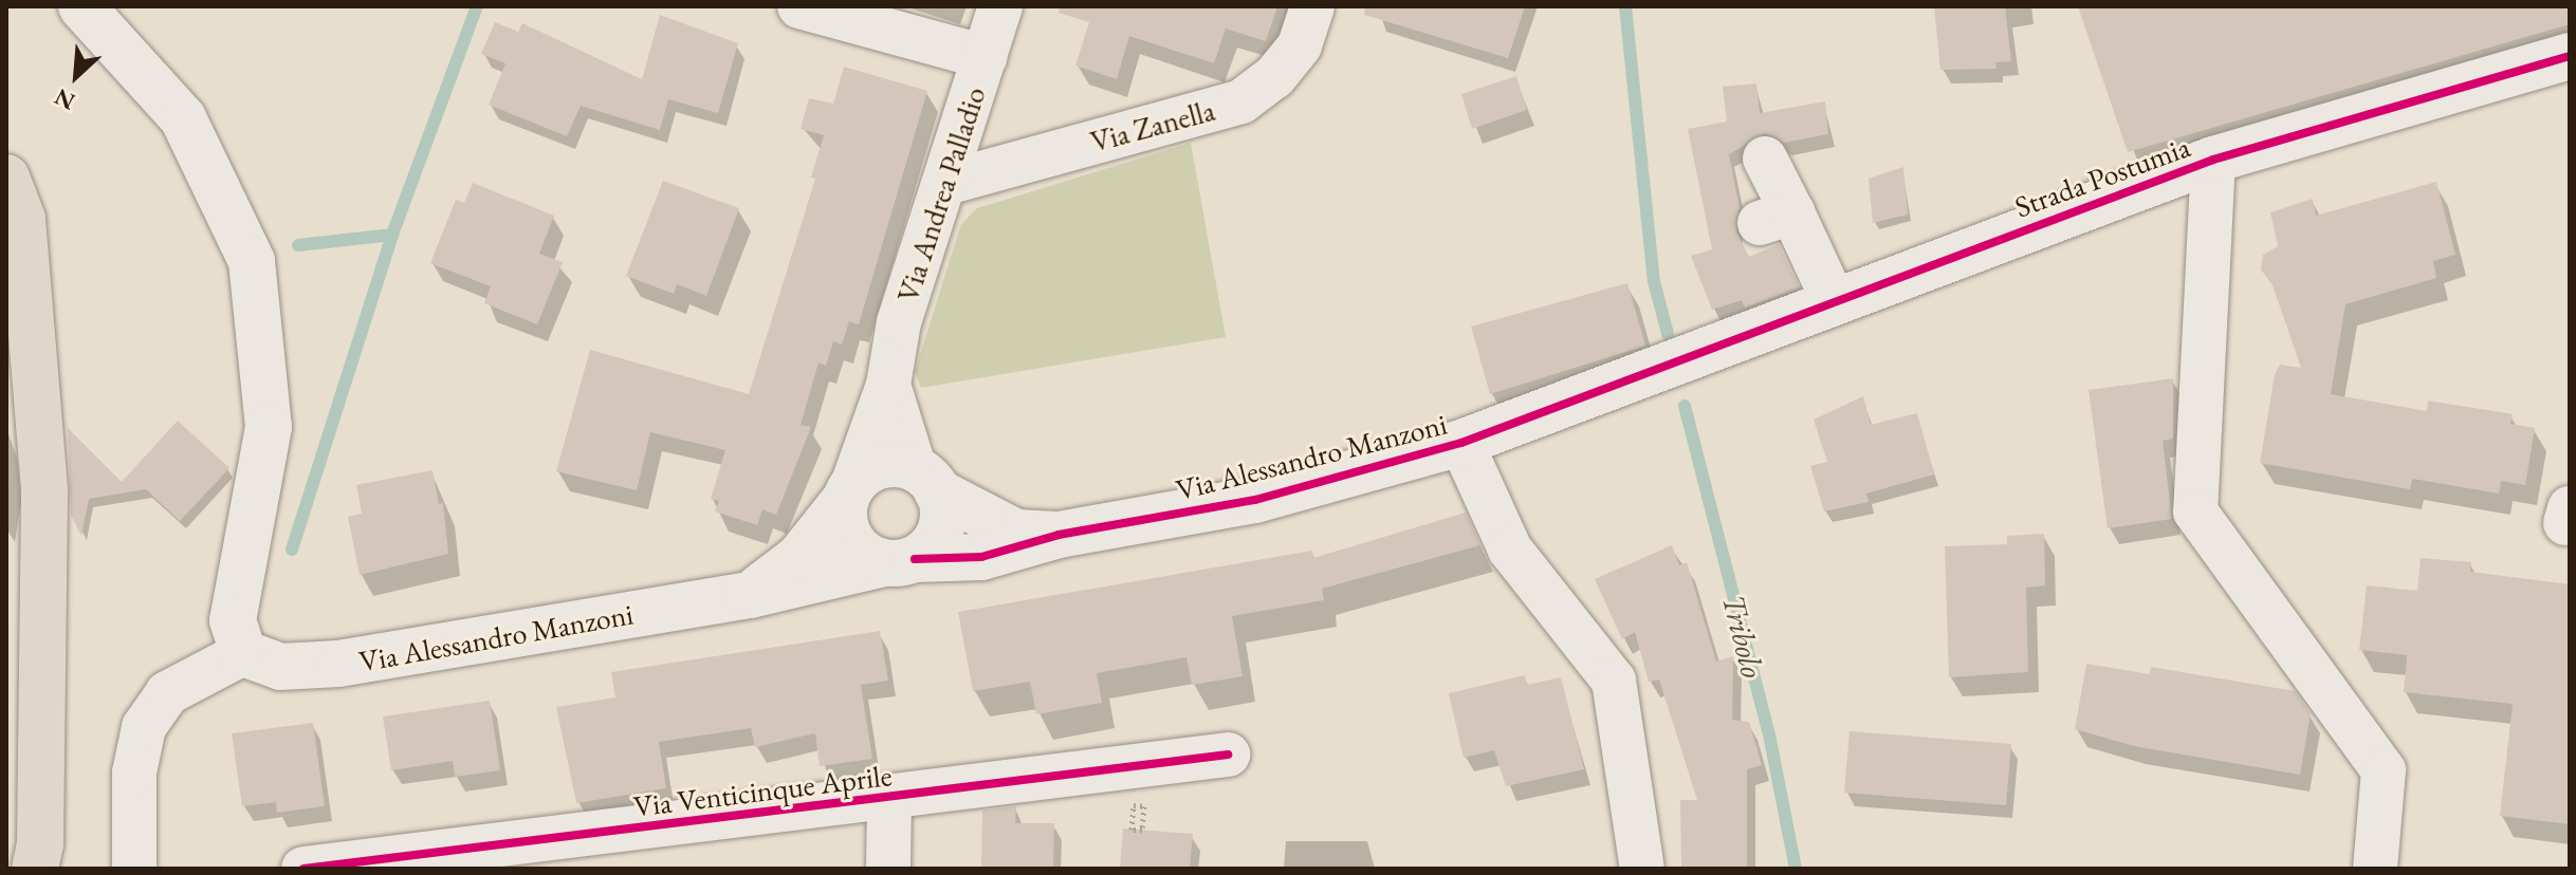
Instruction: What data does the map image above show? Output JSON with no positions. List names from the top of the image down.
{
  "streets": {
    "street": [
      "Via Zanella",
      "Strada Postumia",
      "Via Andrea Palladio",
      "Via Alessandro Manzoni",
      "Via Venticinque Aprile"
    ]
  },
  "crossings": [
    ["Via Zanella", "Via Andrea Palladio"],
    ["Strada Postumia", "Via Alessandro Manzoni"],
    ["Via Andrea Palladio", "Via Alessandro Manzoni"]
  ],
  "water": ["Tribolo"],
  "north": "bottom left"
}
